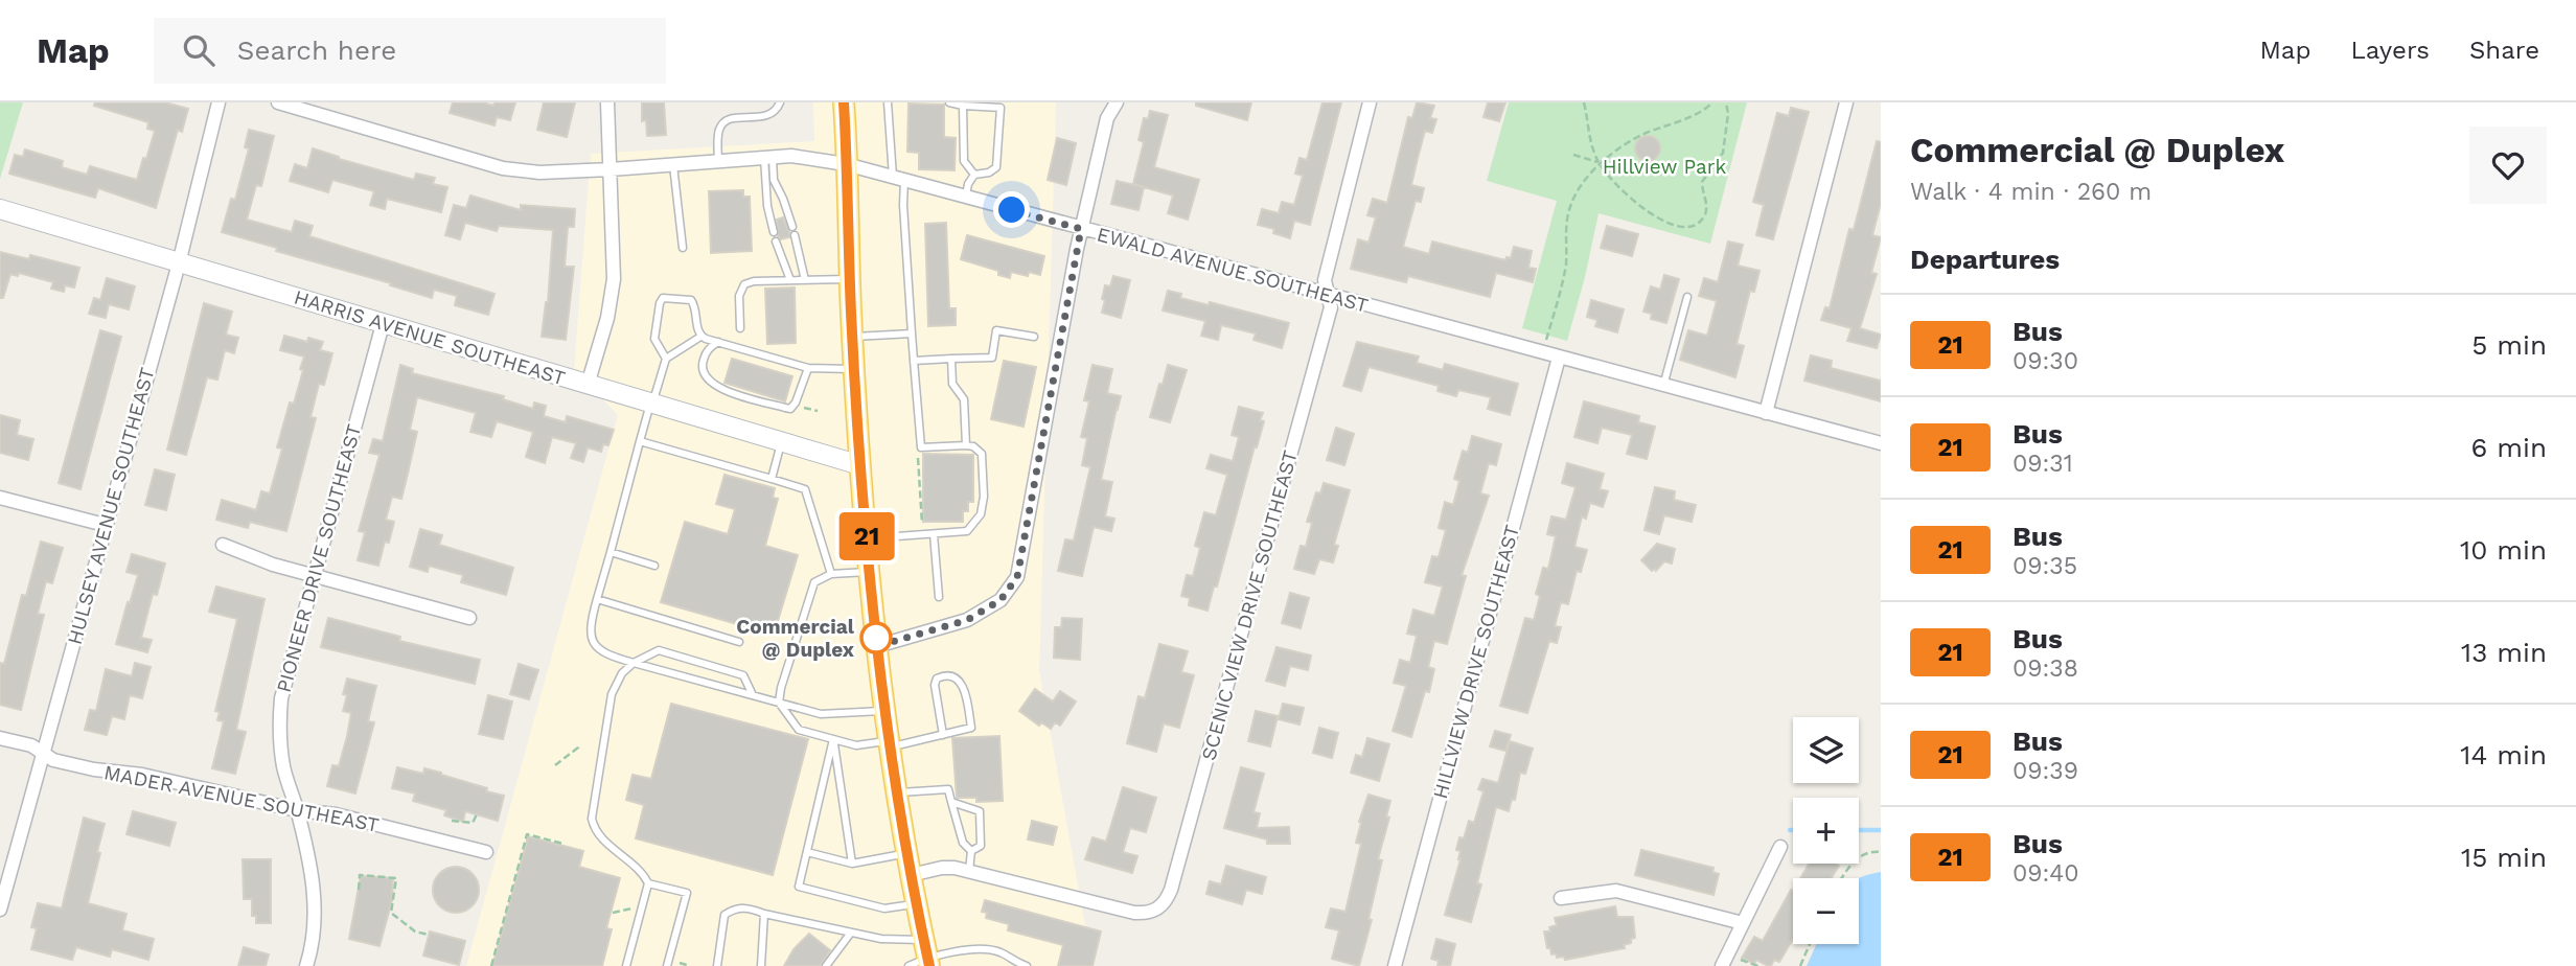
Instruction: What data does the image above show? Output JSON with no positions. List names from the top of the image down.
{
  "streets": {
    "street": [
      "EWALD AVENUE SOUTHEAST",
      "HARRIS AVENUE SOUTHEAST",
      "HULSEY AVENUE SOUTHEAST",
      "PIONEER DRIVE SOUTHEAST",
      "SCENIC VIEW DRIVE SOUTHEAST",
      "HILLVIEW DRIVE SOUTHEAST",
      "MADER AVENUE SOUTHEAST"
    ]
  },
  "crossings": [
    ["EWALD AVENUE SOUTHEAST", "SCENIC VIEW DRIVE SOUTHEAST"],
    ["EWALD AVENUE SOUTHEAST", "HILLVIEW DRIVE SOUTHEAST"],
    ["HARRIS AVENUE SOUTHEAST", "HULSEY AVENUE SOUTHEAST"],
    ["HARRIS AVENUE SOUTHEAST", "PIONEER DRIVE SOUTHEAST"],
    ["HULSEY AVENUE SOUTHEAST", "MADER AVENUE SOUTHEAST"],
    ["PIONEER DRIVE SOUTHEAST", "MADER AVENUE SOUTHEAST"]
  ],
  "parks": ["Hillview Park"],
  "places": ["Commercial @ Duplex"],
  "lines": ["bus line 21"],
  "page": {
    "header": "Map",
    "search": "Search here",
    "nav": ["Map", "Layers", "Share"],
    "on_map": "21",
    "heading": [
      ["Commercial @ Duplex", "Walk · 4 min · 260 m"],
      "Departures"
    ],
    "list": [
      {
        "mark": "21",
        "name": "Bus",
        "note": "09:30",
        "value": "5 min"
      },
      {
        "mark": "21",
        "name": "Bus",
        "note": "09:31",
        "value": "6 min"
      },
      {
        "mark": "21",
        "name": "Bus",
        "note": "09:35",
        "value": "10 min"
      },
      {
        "mark": "21",
        "name": "Bus",
        "note": "09:38",
        "value": "13 min"
      },
      {
        "mark": "21",
        "name": "Bus",
        "note": "09:39",
        "value": "14 min"
      },
      {
        "mark": "21",
        "name": "Bus",
        "note": "09:40",
        "value": "15 min"
      }
    ],
    "map_buttons": ["+", "−"]
  }
}
